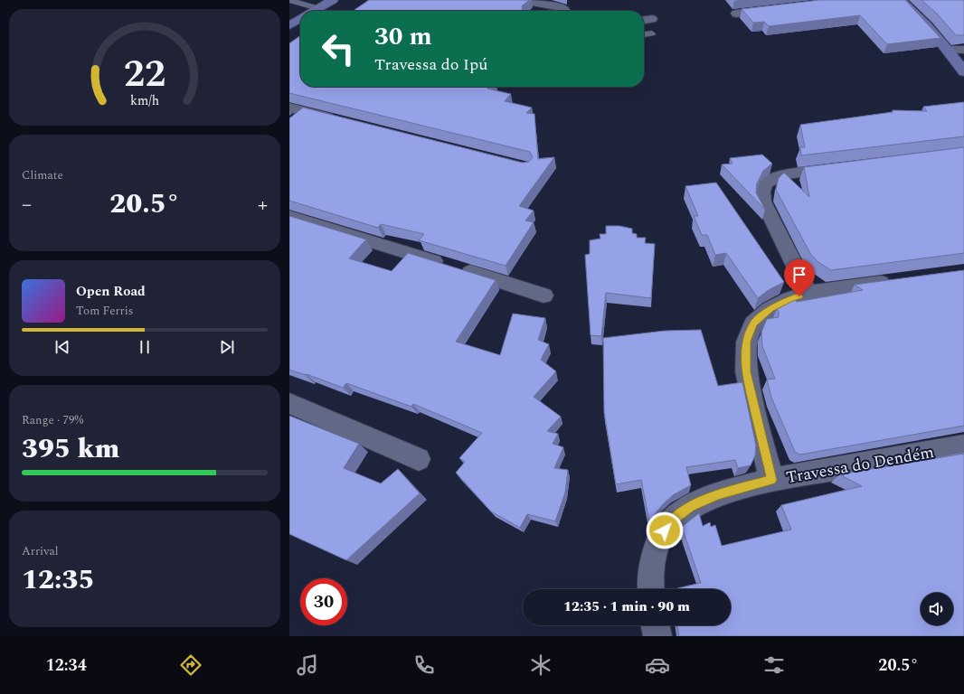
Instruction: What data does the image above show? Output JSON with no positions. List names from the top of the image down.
{
  "streets": {
    "street": ["Travessa do Dendém"]
  },
  "page": {
    "turn": ["30 m", "Travessa do Ipú"],
    "tile": [
      "Climate",
      ["Range · 79%", "395 km"],
      ["Arrival", "12:35"]
    ],
    "heat": ["−", "20.5°", "+"],
    "song": ["Open Road", "Tom Ferris"],
    "limit": "30",
    "trip": "12:35 · 1 min · 90 m",
    "tabs": ["12:34", "20.5°"],
    "gauge": ["22", "km/h"]
  }
}
